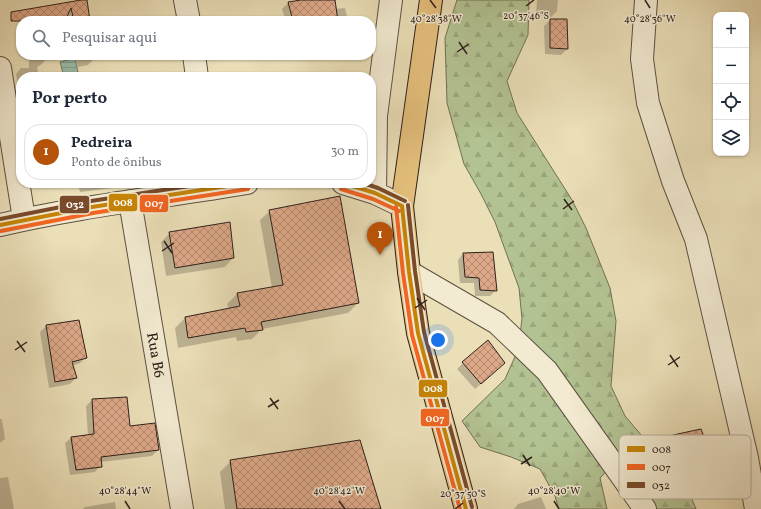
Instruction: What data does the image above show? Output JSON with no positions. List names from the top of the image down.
{
  "streets": {
    "street": ["Rua B6"]
  },
  "lines": ["transit line 032", "transit line 008", "transit line 007"],
  "legend": ["008", "007", "032"],
  "page": {
    "map_buttons": ["+", "−"],
    "search": "Pesquisar aqui",
    "heading": "Por perto",
    "list": [
      {
        "mark": "1",
        "name": "Pedreira",
        "note": "Ponto de ônibus",
        "value": "30 m"
      }
    ],
    "pins": "1"
  },
  "coordinates": [
    "20°37'46\"S",
    "40°28'38\"W",
    "40°28'36\"W",
    "40°28'44\"W",
    "40°28'42\"W",
    "40°28'40\"W",
    "20°37'50\"S"
  ]
}
